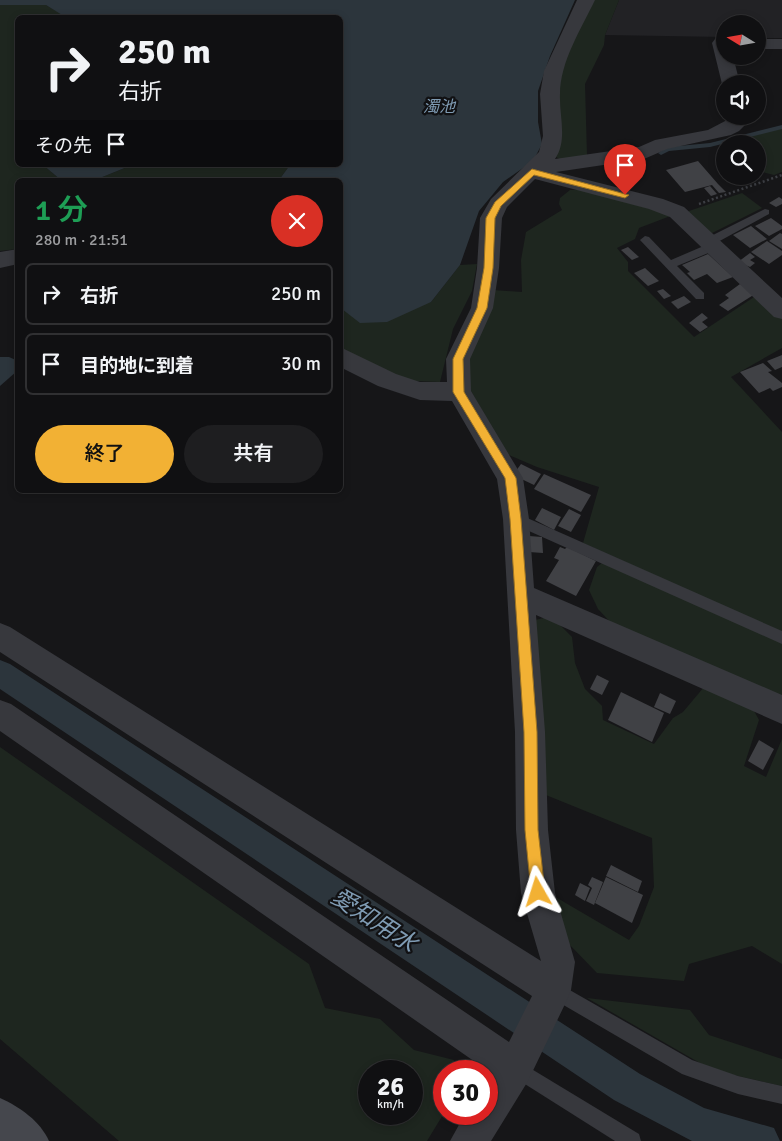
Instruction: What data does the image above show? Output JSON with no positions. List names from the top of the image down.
{
  "water": ["濁池", "愛知用水"],
  "north": "left",
  "page": {
    "turn": ["250 m", "右折"],
    "then": "その先",
    "heading": ["1 分", "280 m · 21:51"],
    "list": [
      {
        "name": "右折",
        "value": "250 m"
      },
      {
        "name": "目的地に到着",
        "value": "30 m"
      }
    ],
    "buttons": ["終了", "共有"],
    "speed": "26 km/h",
    "limit": "30"
  }
}
